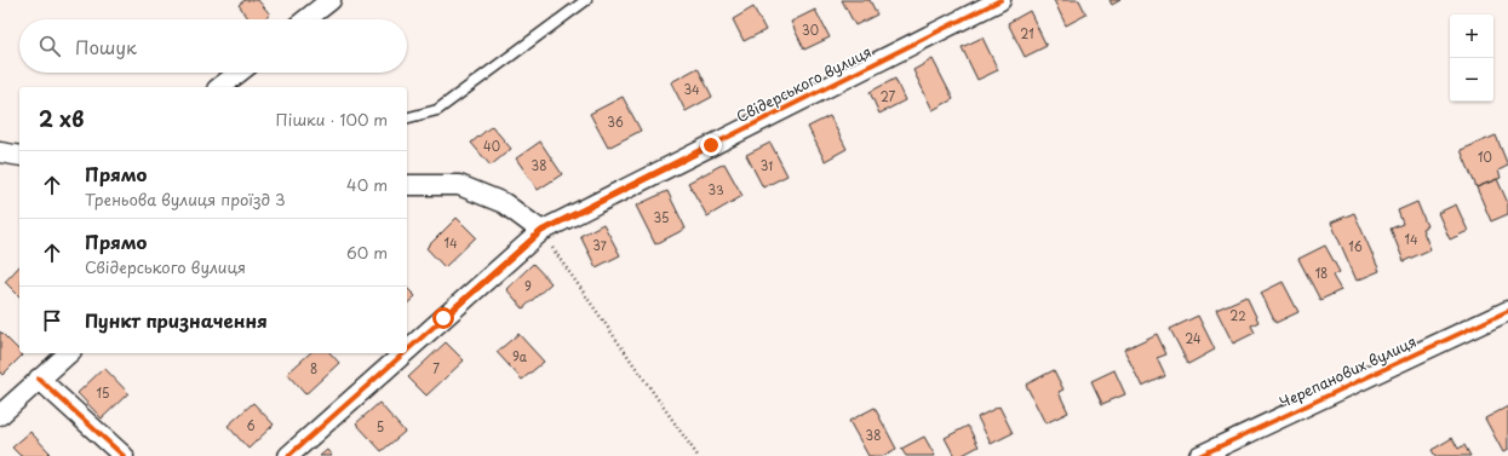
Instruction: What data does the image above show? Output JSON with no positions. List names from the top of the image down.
{
  "streets": {
    "street": ["Свiдерського вулиця", "Черепанових вулиця"]
  },
  "house_numbers": [
    "30",
    "21",
    "34",
    "27",
    "36",
    "40",
    "10",
    "38",
    "31",
    "33",
    "35",
    "14",
    "14",
    "37",
    "16",
    "18",
    "9",
    "22",
    "24",
    "9а",
    "8",
    "7",
    "15",
    "6",
    "5",
    "38"
  ],
  "page": {
    "map_buttons": ["+", "−"],
    "search": "Пошук",
    "heading": ["2 хв", "Пішки · 100 m"],
    "list": [
      ["Прямо", "Треньова вулиця проїзд 3", "40 m"],
      ["Прямо", "Свiдерського вулиця", "60 m"],
      "Пункт призначення"
    ]
  }
}
